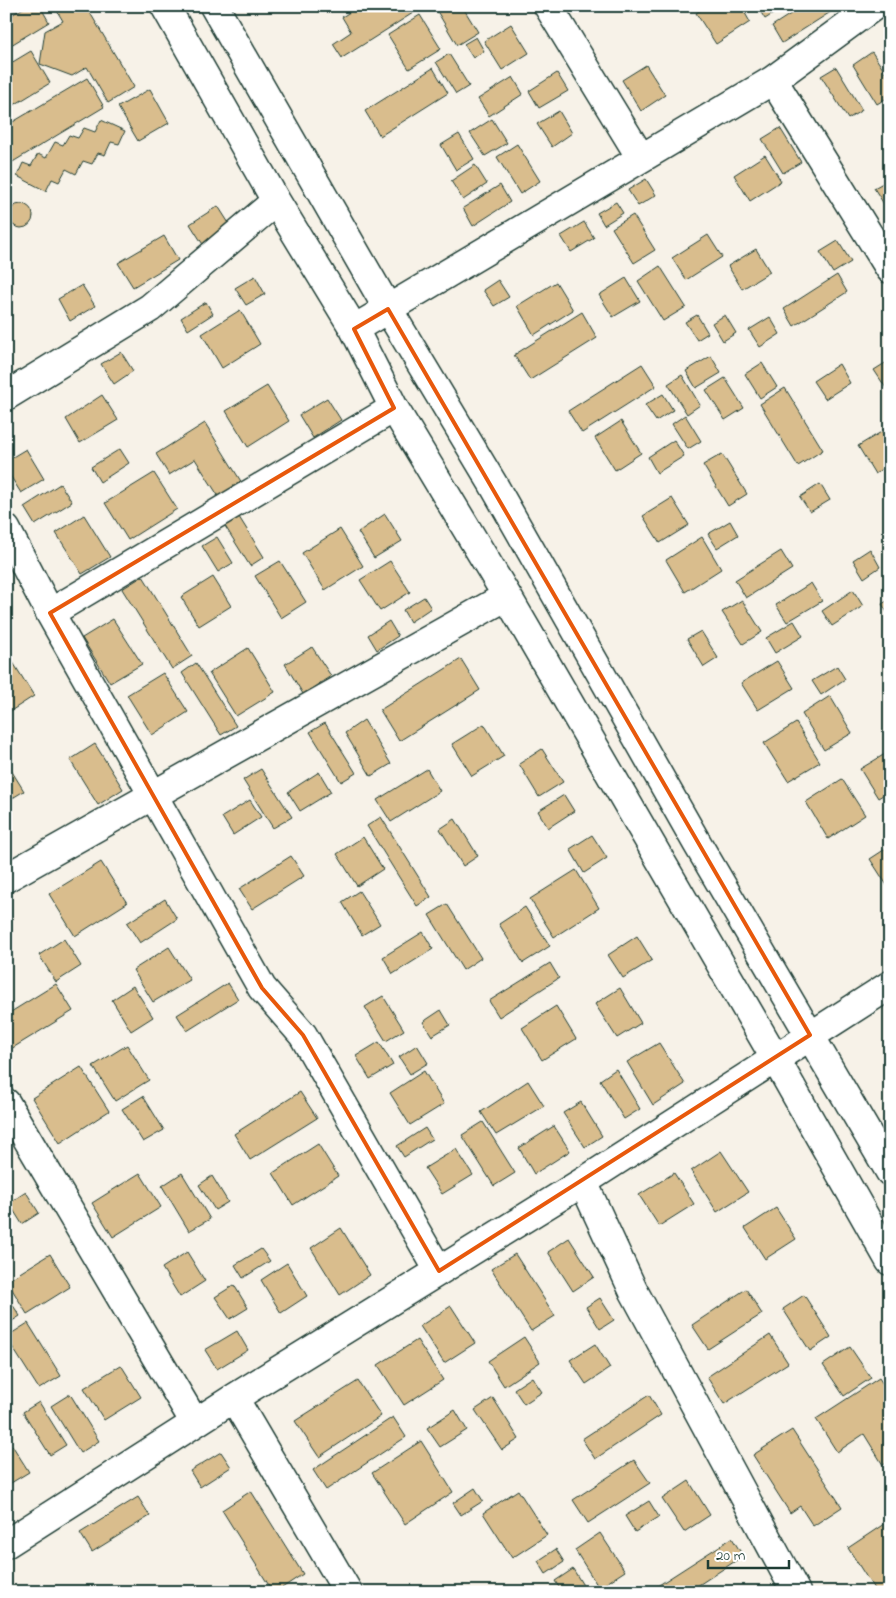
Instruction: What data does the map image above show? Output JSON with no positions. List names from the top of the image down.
{
  "scale_bar": "20 m"
}
